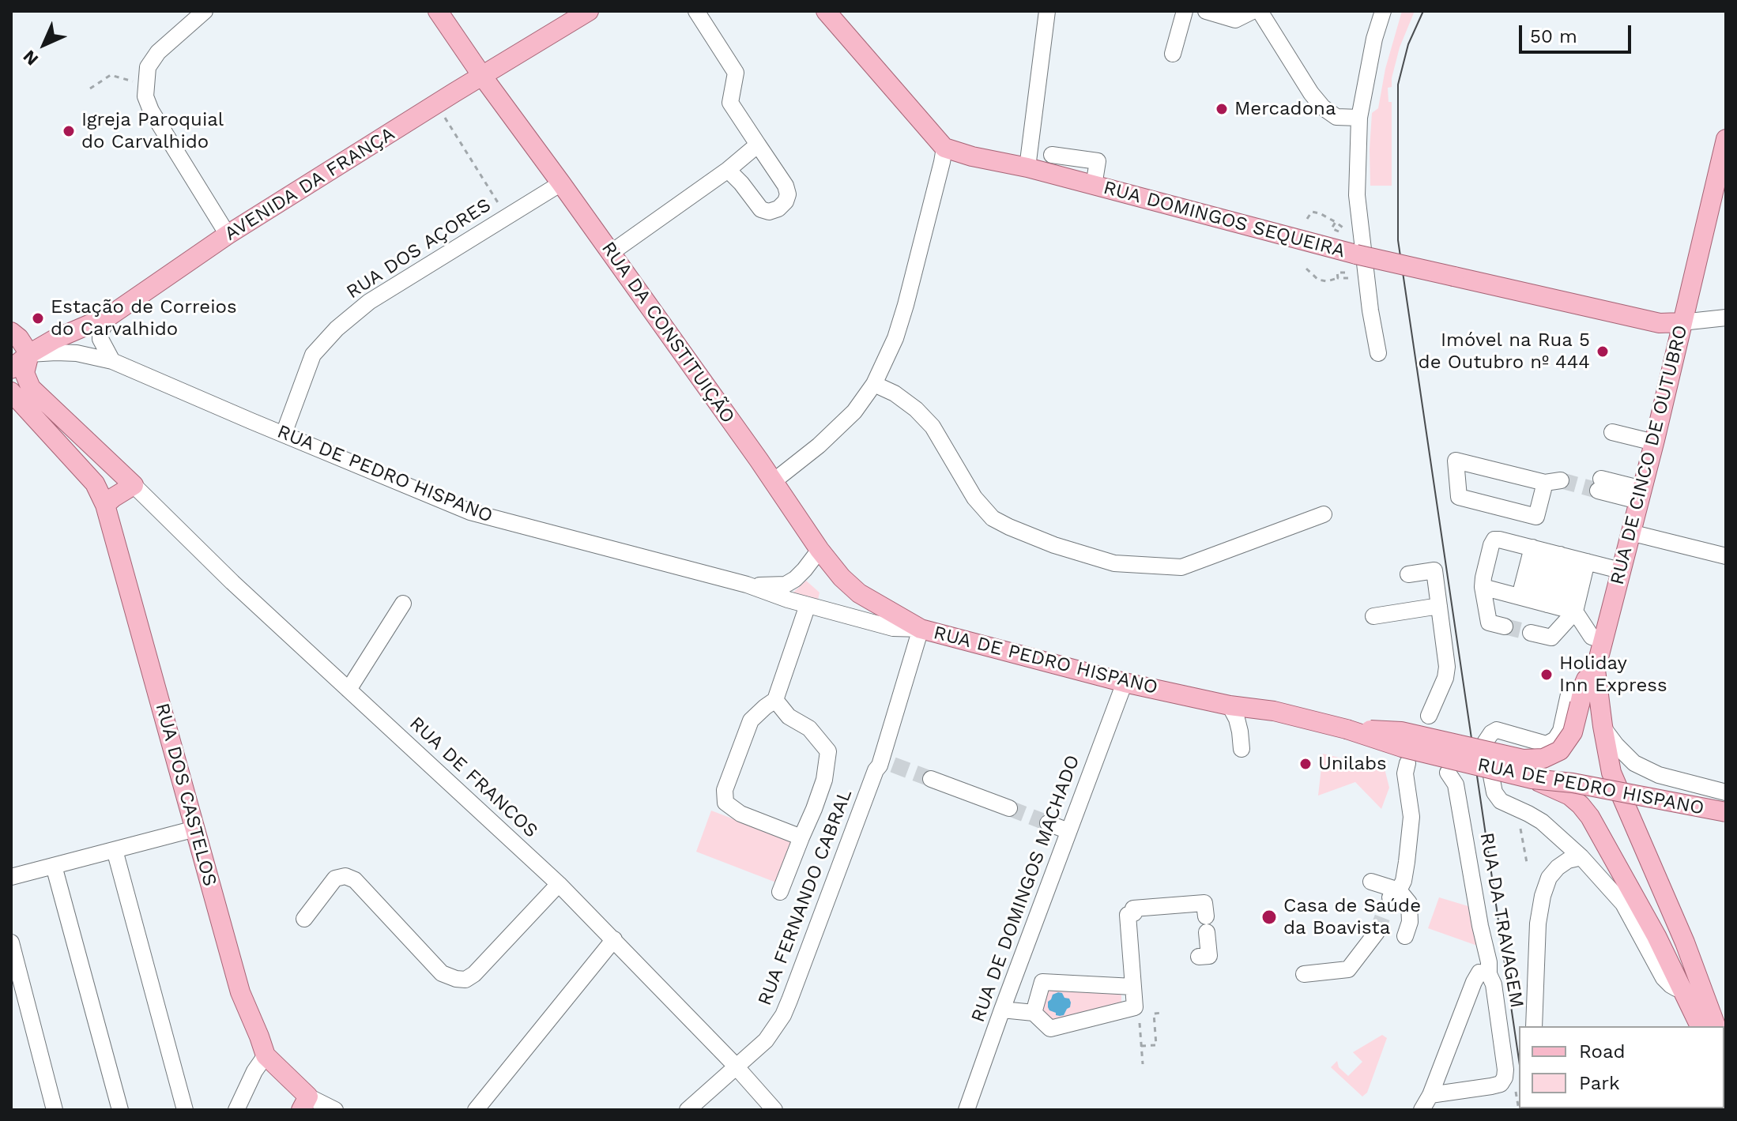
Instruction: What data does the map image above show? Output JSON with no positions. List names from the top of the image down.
{
  "streets": {
    "main road": [
      "AVENIDA DA FRANÇA",
      "RUA DOMINGOS SEQUEIRA",
      "RUA DA CONSTITUIÇÃO",
      "RUA DE CINCO DE OUTUBRO",
      "RUA DE PEDRO HISPANO",
      "RUA DOS CASTELOS"
    ],
    "street": [
      "RUA DOS AÇORES",
      "RUA DE FRANCOS",
      "RUA DE DOMINGOS MACHADO",
      "RUA FERNANDO CABRAL",
      "RUA DA TRAVAGEM"
    ]
  },
  "crossings": [
    ["AVENIDA DA FRANÇA", "RUA DA CONSTITUIÇÃO"],
    ["AVENIDA DA FRANÇA", "RUA DE PEDRO HISPANO"],
    ["RUA DOMINGOS SEQUEIRA", "RUA DE CINCO DE OUTUBRO"],
    ["RUA DOS AÇORES", "RUA DA CONSTITUIÇÃO"],
    ["RUA DOS AÇORES", "RUA DE PEDRO HISPANO"],
    ["RUA DA CONSTITUIÇÃO", "RUA DE PEDRO HISPANO"],
    ["RUA DA CONSTITUIÇÃO", "RUA FERNANDO CABRAL"],
    ["RUA DE CINCO DE OUTUBRO", "RUA DE PEDRO HISPANO"],
    ["RUA DE CINCO DE OUTUBRO", "RUA DA TRAVAGEM"],
    ["RUA DE PEDRO HISPANO", "RUA DE DOMINGOS MACHADO"],
    ["RUA DE PEDRO HISPANO", "RUA FERNANDO CABRAL"],
    ["RUA DE FRANCOS", "RUA FERNANDO CABRAL"]
  ],
  "places": [
    "Mercadona",
    "Igreja Paroquial do Carvalhido",
    "Estação de Correios do Carvalhido",
    "Imóvel na Rua 5 de Outubro nº 444",
    "Holiday Inn Express",
    "Unilabs",
    "Casa de Saúde da Boavista"
  ],
  "legend": ["Road", "Park"],
  "scale_bar": "50 m",
  "north": "bottom left"
}
